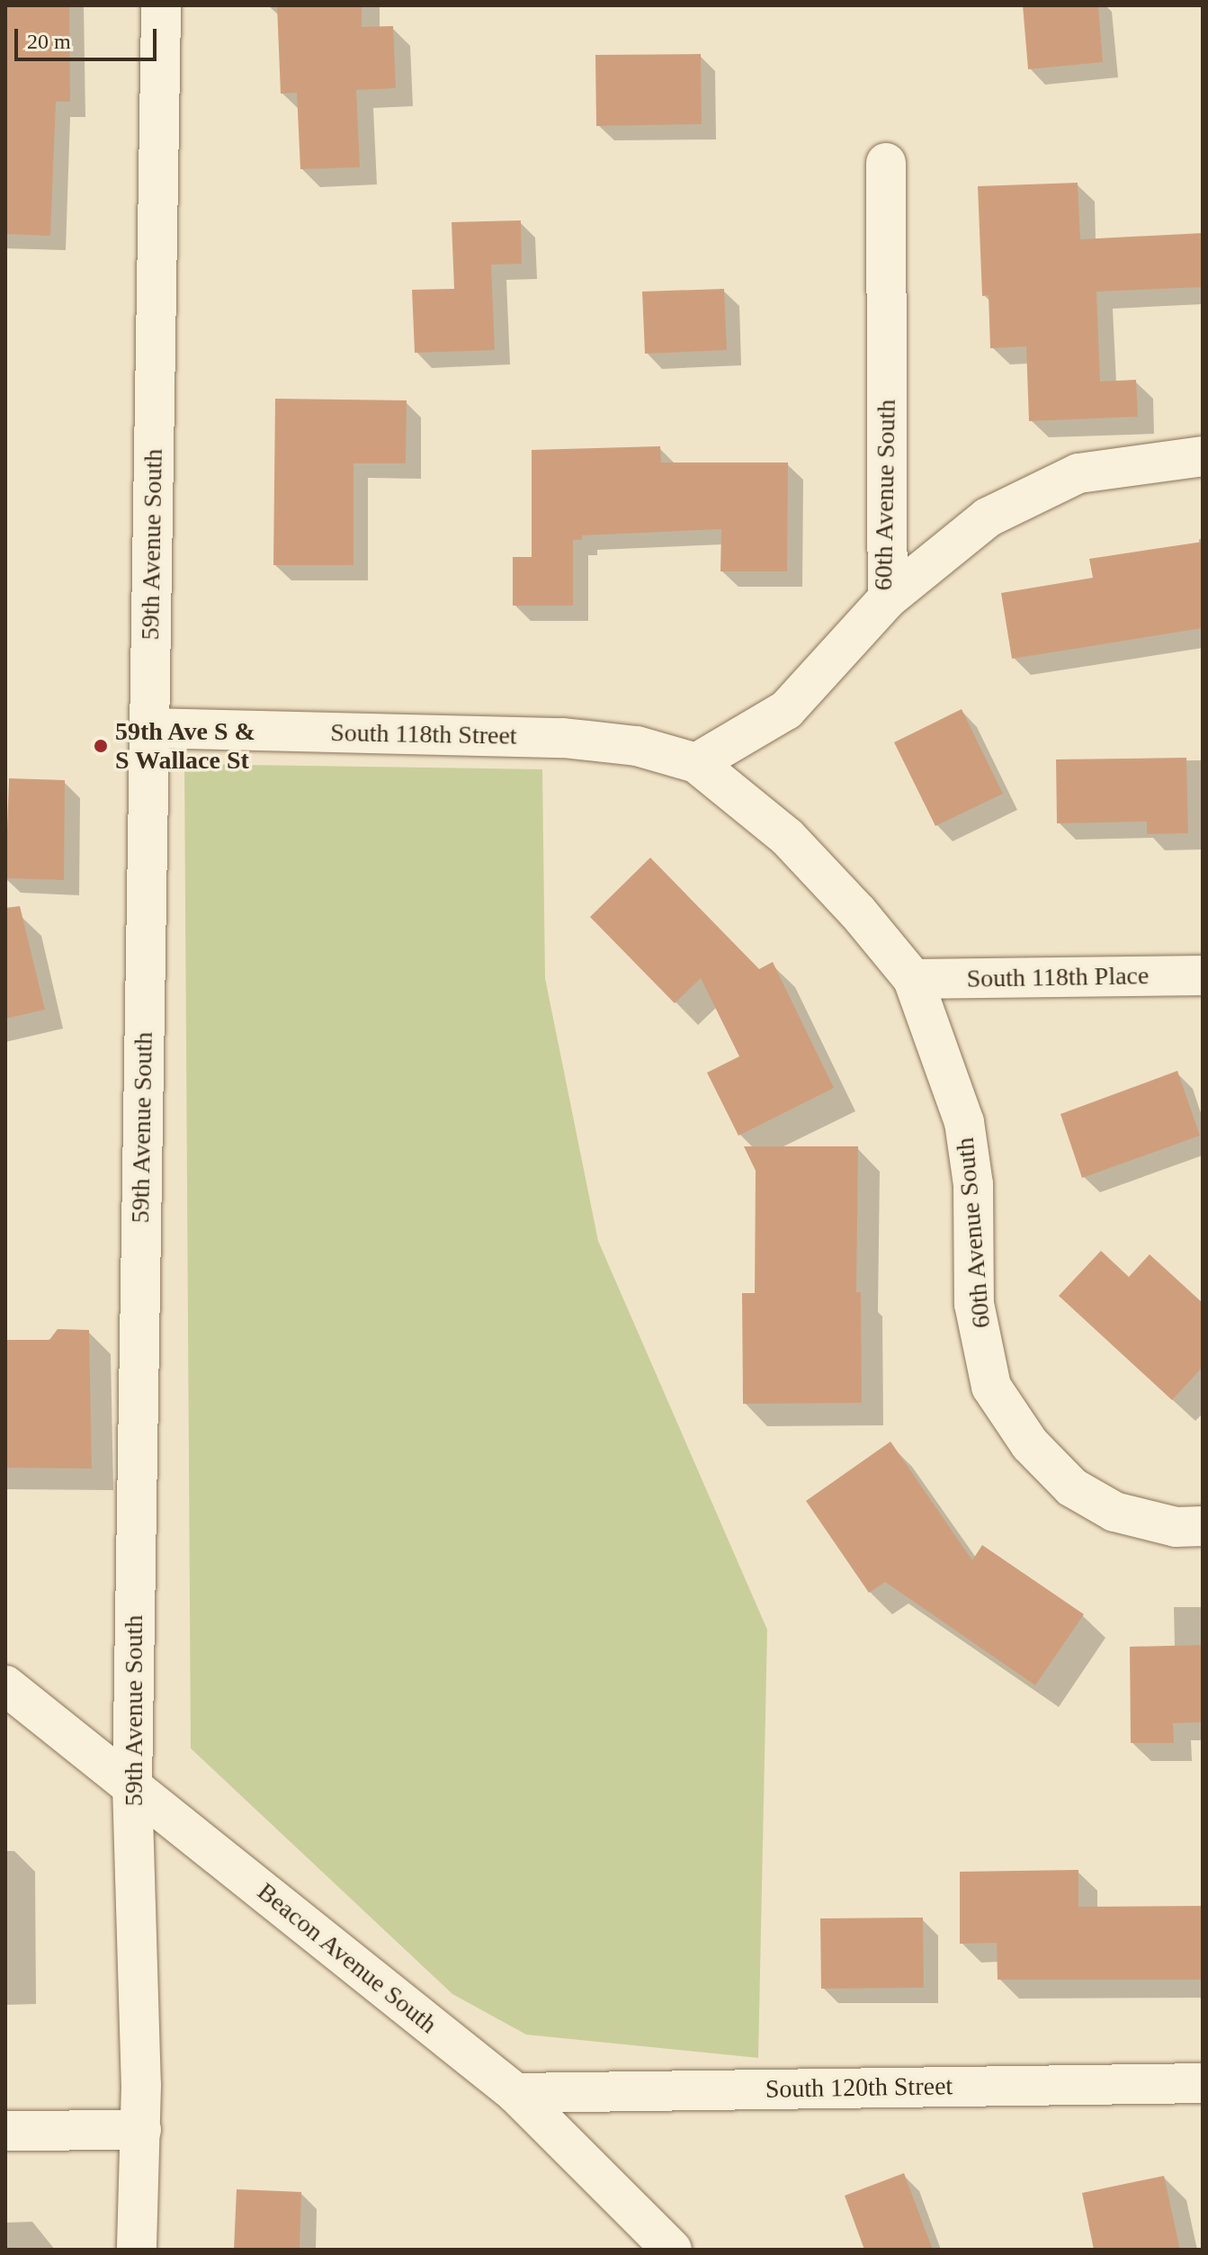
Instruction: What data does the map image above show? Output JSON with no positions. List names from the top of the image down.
{
  "streets": {
    "street": [
      "60th Avenue South",
      "59th Avenue South",
      "South 118th Street",
      "South 118th Place",
      "Beacon Avenue South",
      "South 120th Street"
    ]
  },
  "crossings": [
    ["60th Avenue South", "South 118th Street"],
    ["60th Avenue South", "South 118th Place"],
    ["59th Avenue South", "South 118th Street"],
    ["59th Avenue South", "Beacon Avenue South"],
    ["Beacon Avenue South", "South 120th Street"]
  ],
  "places": ["59th Ave S & S Wallace St"],
  "scale_bar": "20 m"
}
